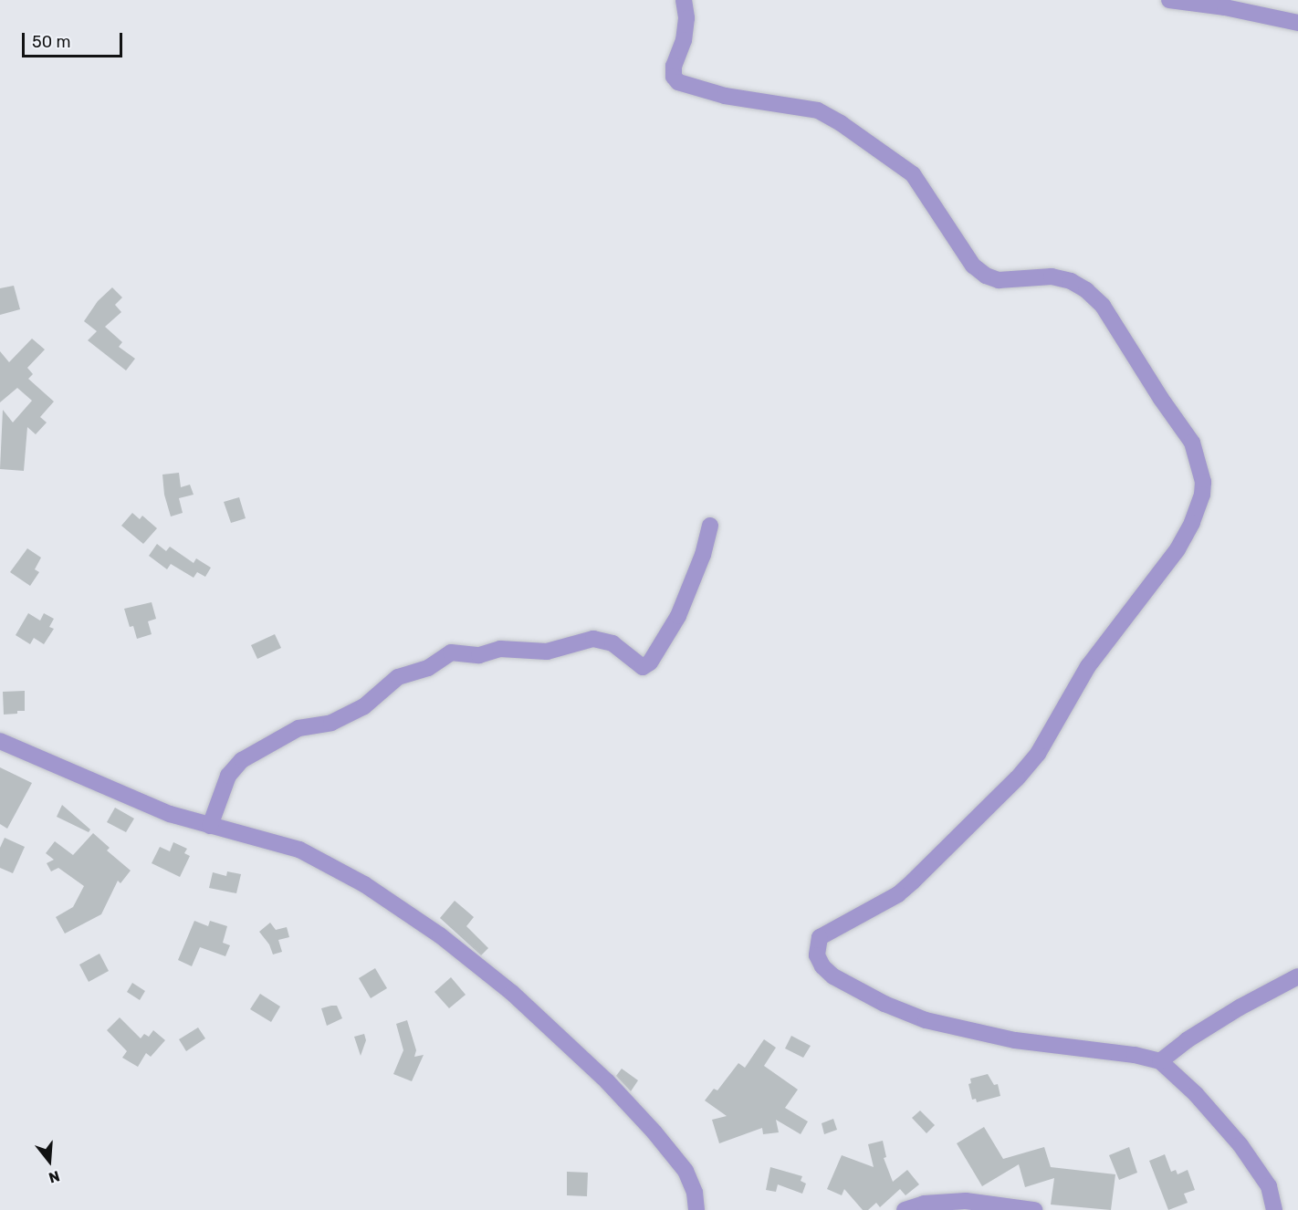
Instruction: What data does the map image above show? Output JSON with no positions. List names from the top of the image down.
{
  "scale_bar": "50 m",
  "north": "bottom"
}
